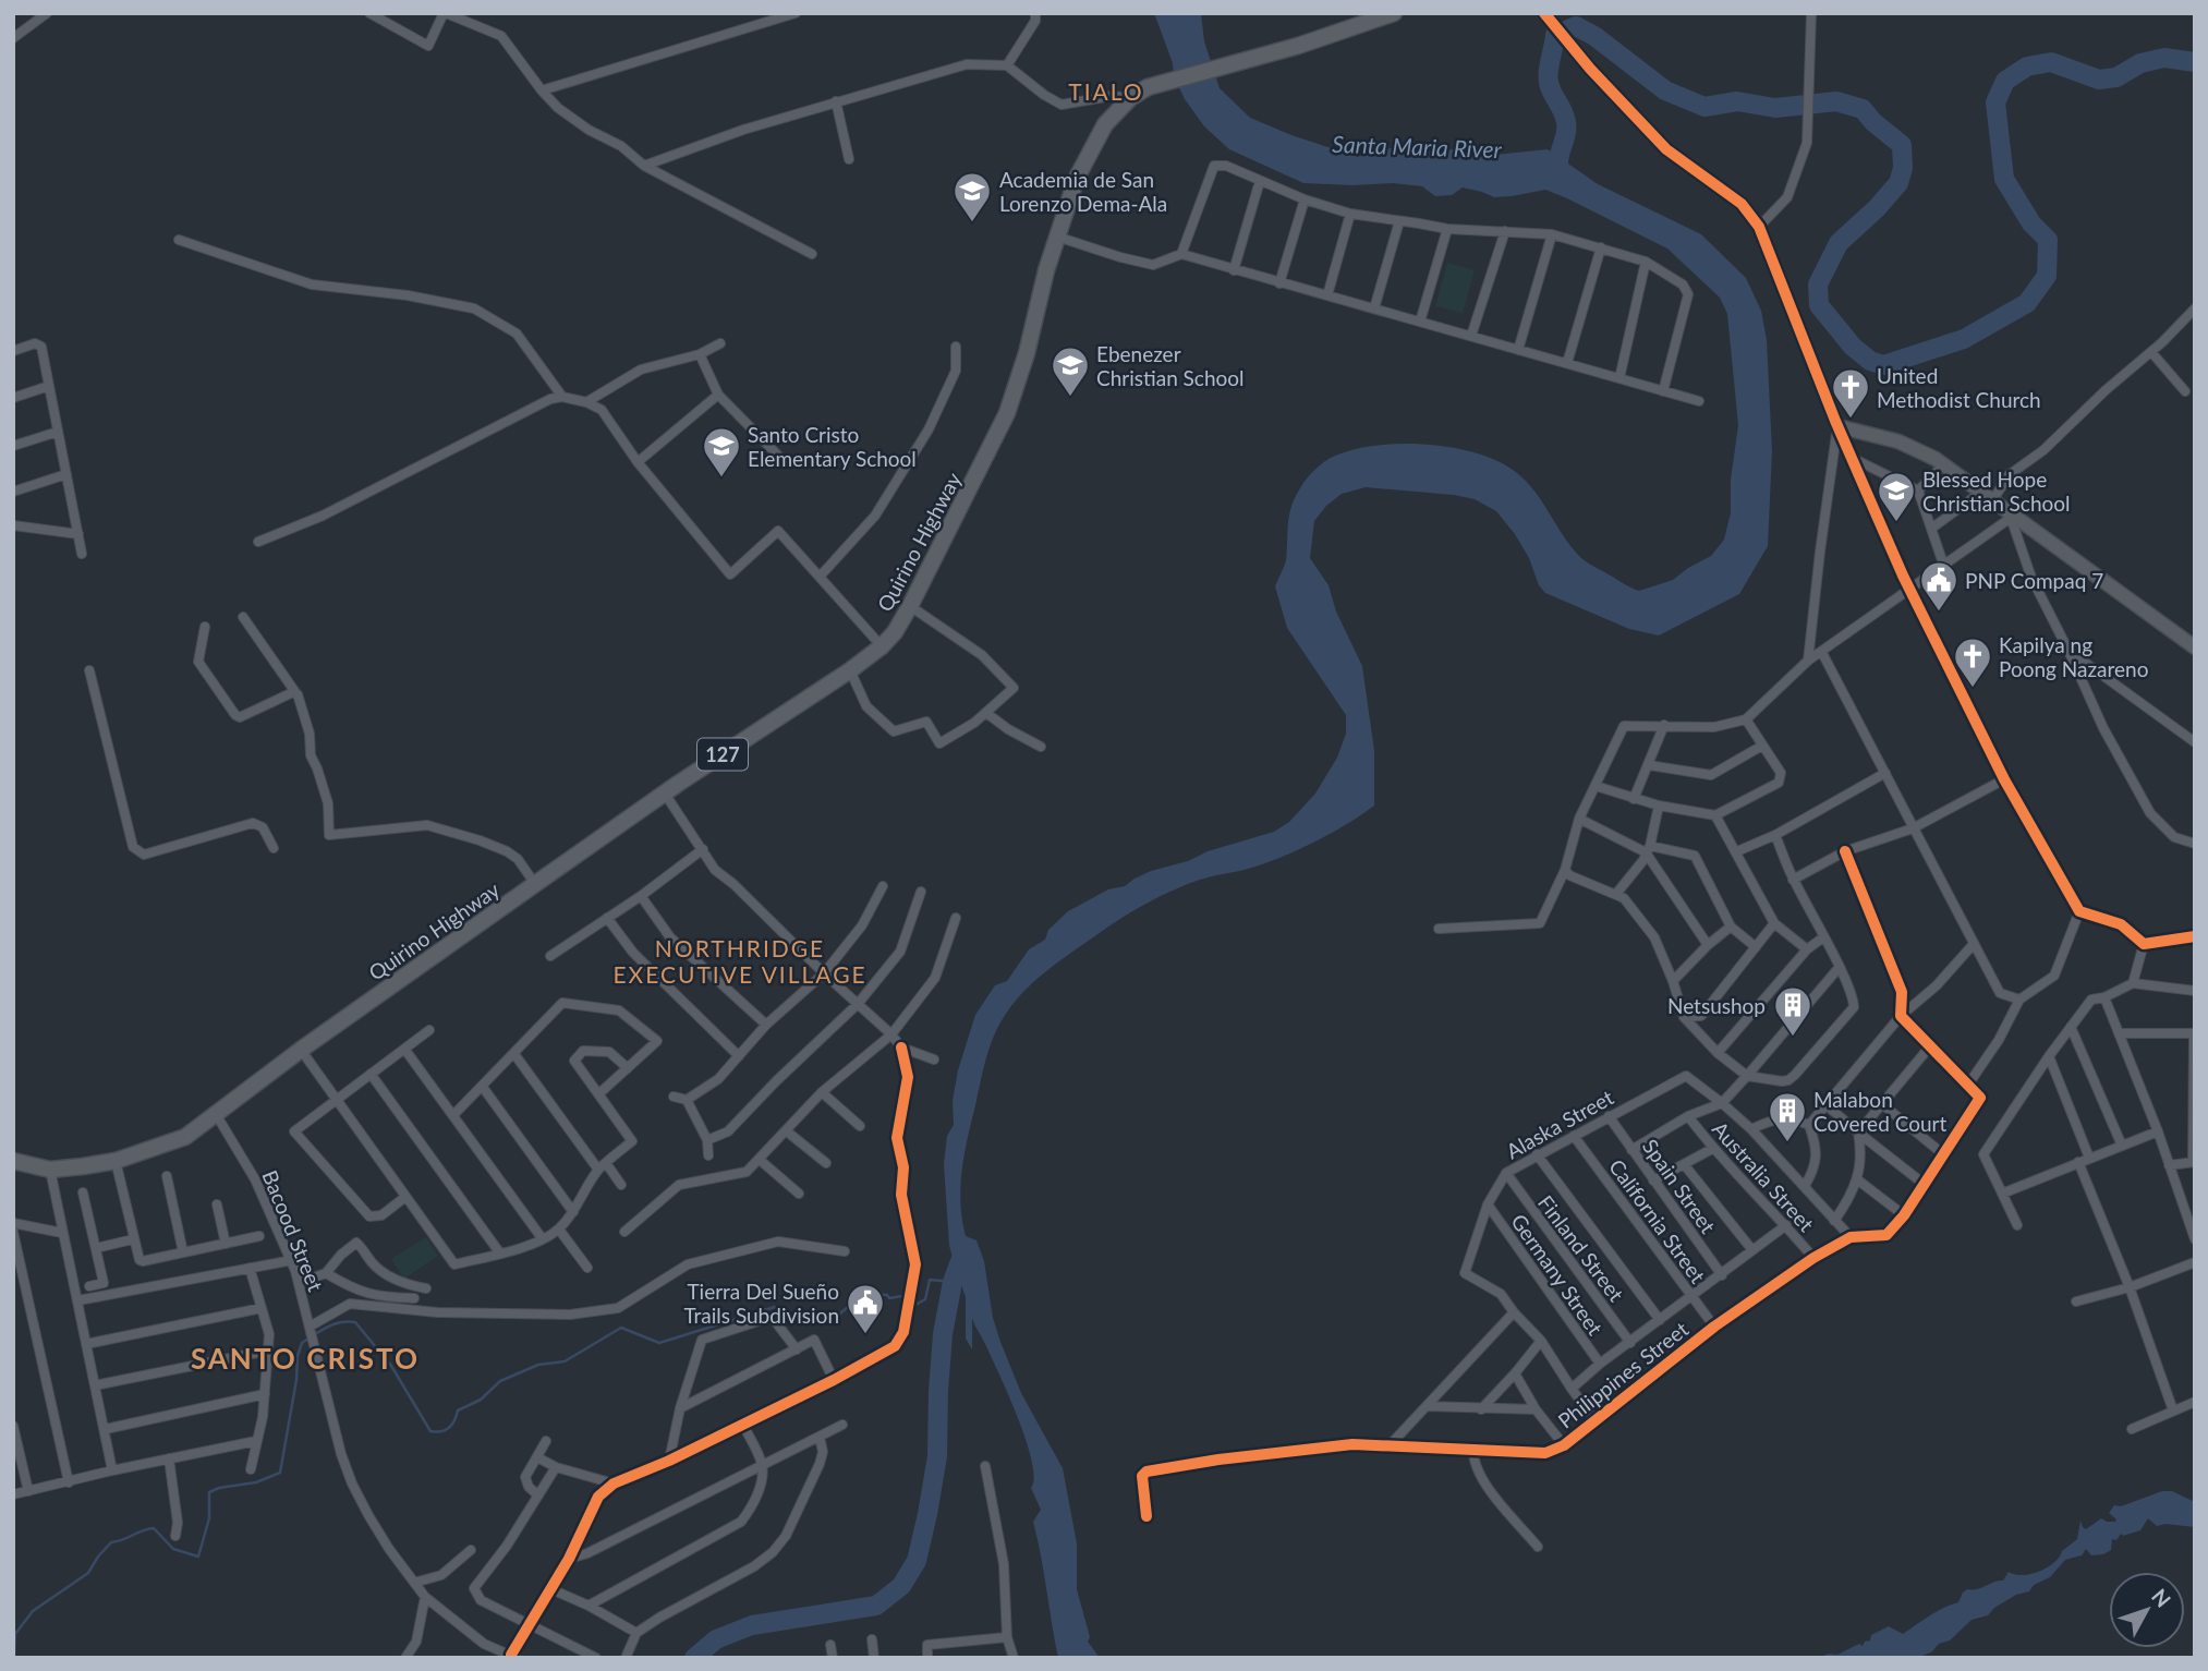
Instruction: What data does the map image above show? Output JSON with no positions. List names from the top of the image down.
{
  "streets": {
    "main road": ["Quirino Highway", "127"],
    "street": [
      "Alaska Street",
      "Australia Street",
      "Spain Street",
      "California Street",
      "Bacood Street",
      "Finland Street",
      "Germany Street",
      "Philippines Street"
    ]
  },
  "crossings": [
    ["Quirino Highway", "Bacood Street"],
    ["Alaska Street", "Spain Street"],
    ["Alaska Street", "California Street"],
    ["Alaska Street", "Finland Street"],
    ["Alaska Street", "Germany Street"],
    ["Australia Street", "Philippines Street"],
    ["California Street", "Philippines Street"]
  ],
  "districts": ["TIALO", "NORTHRIDGE EXECUTIVE VILLAGE", "SANTO CRISTO"],
  "water": ["Santa Maria River"],
  "places": {
    "school or university": [
      "Academia de San Lorenzo Dema-Ala",
      "Ebenezer Christian School",
      "Santo Cristo Elementary School",
      "Blessed Hope Christian School"
    ],
    "church": ["United Methodist Church", "Kapilya ng Poong Nazareno"],
    "public building": ["PNP Compaq 7", "Tierra Del Sueño Trails Subdivision"],
    "building": ["Netsushop", "Malabon Covered Court"]
  },
  "north": "top right"
}
